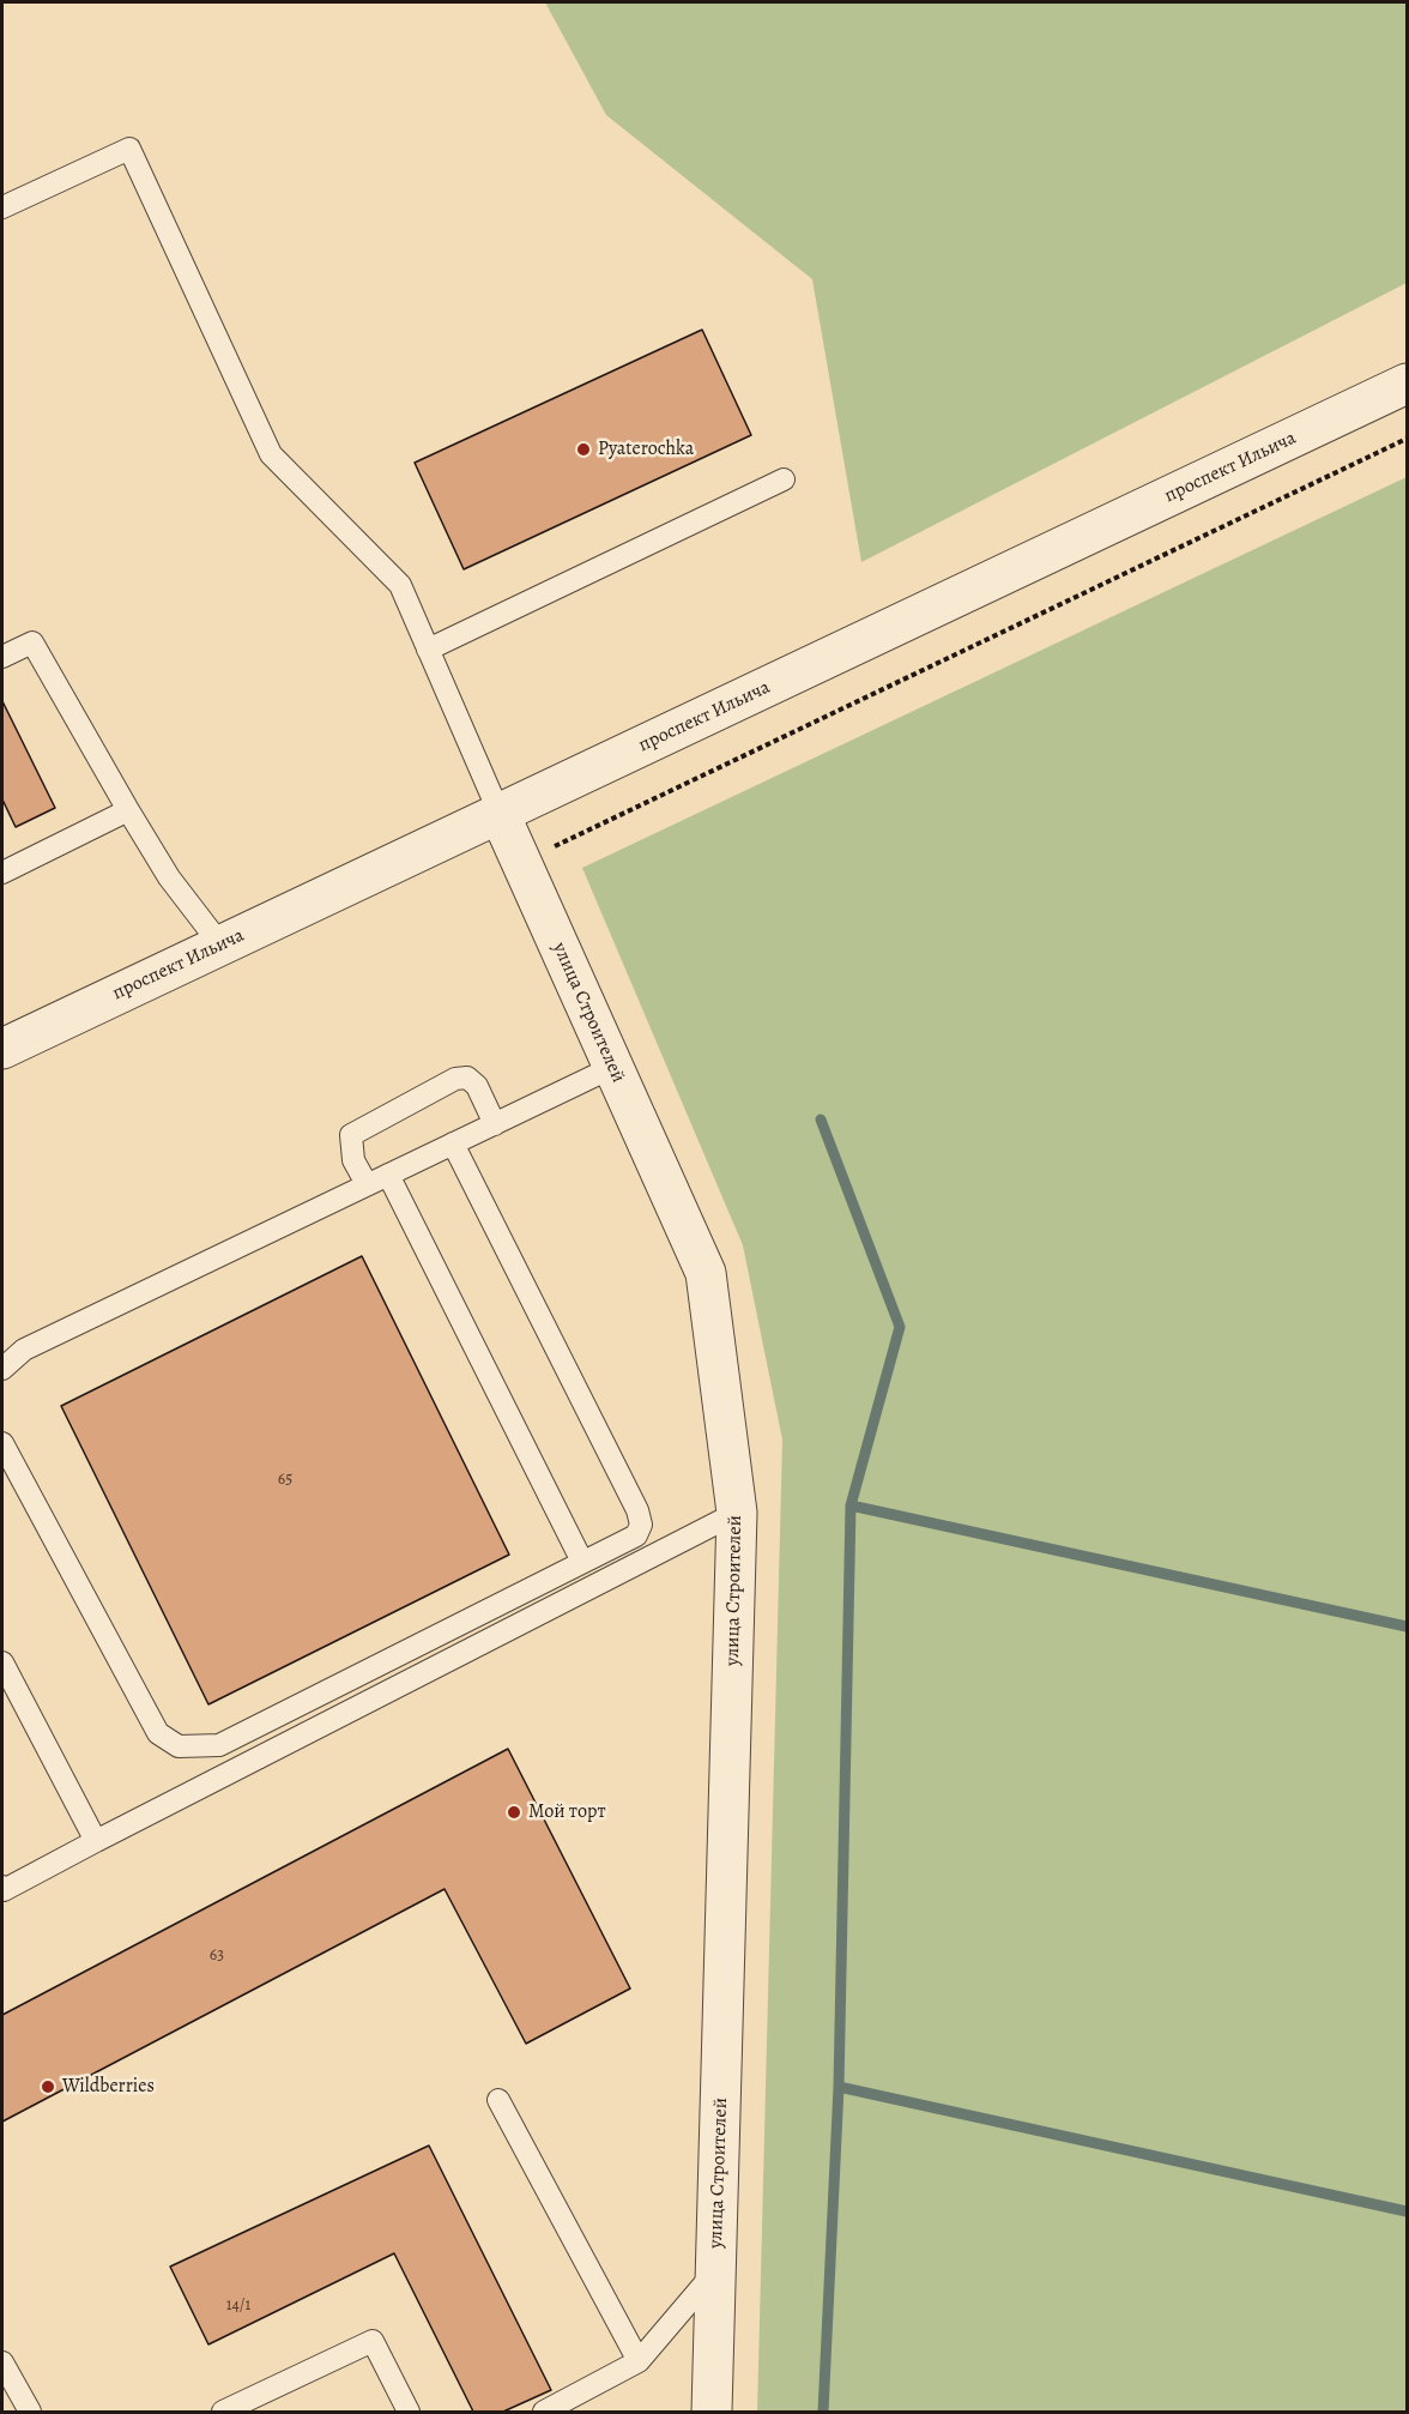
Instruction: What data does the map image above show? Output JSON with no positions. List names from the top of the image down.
{
  "streets": {
    "street": ["проспект Ильича", "улица Строителей"]
  },
  "crossings": [
    ["проспект Ильича", "улица Строителей"]
  ],
  "places": ["Pyaterochka", "Мой торт", "Wildberries"],
  "house_numbers": ["65", "63", "14/1"]
}
